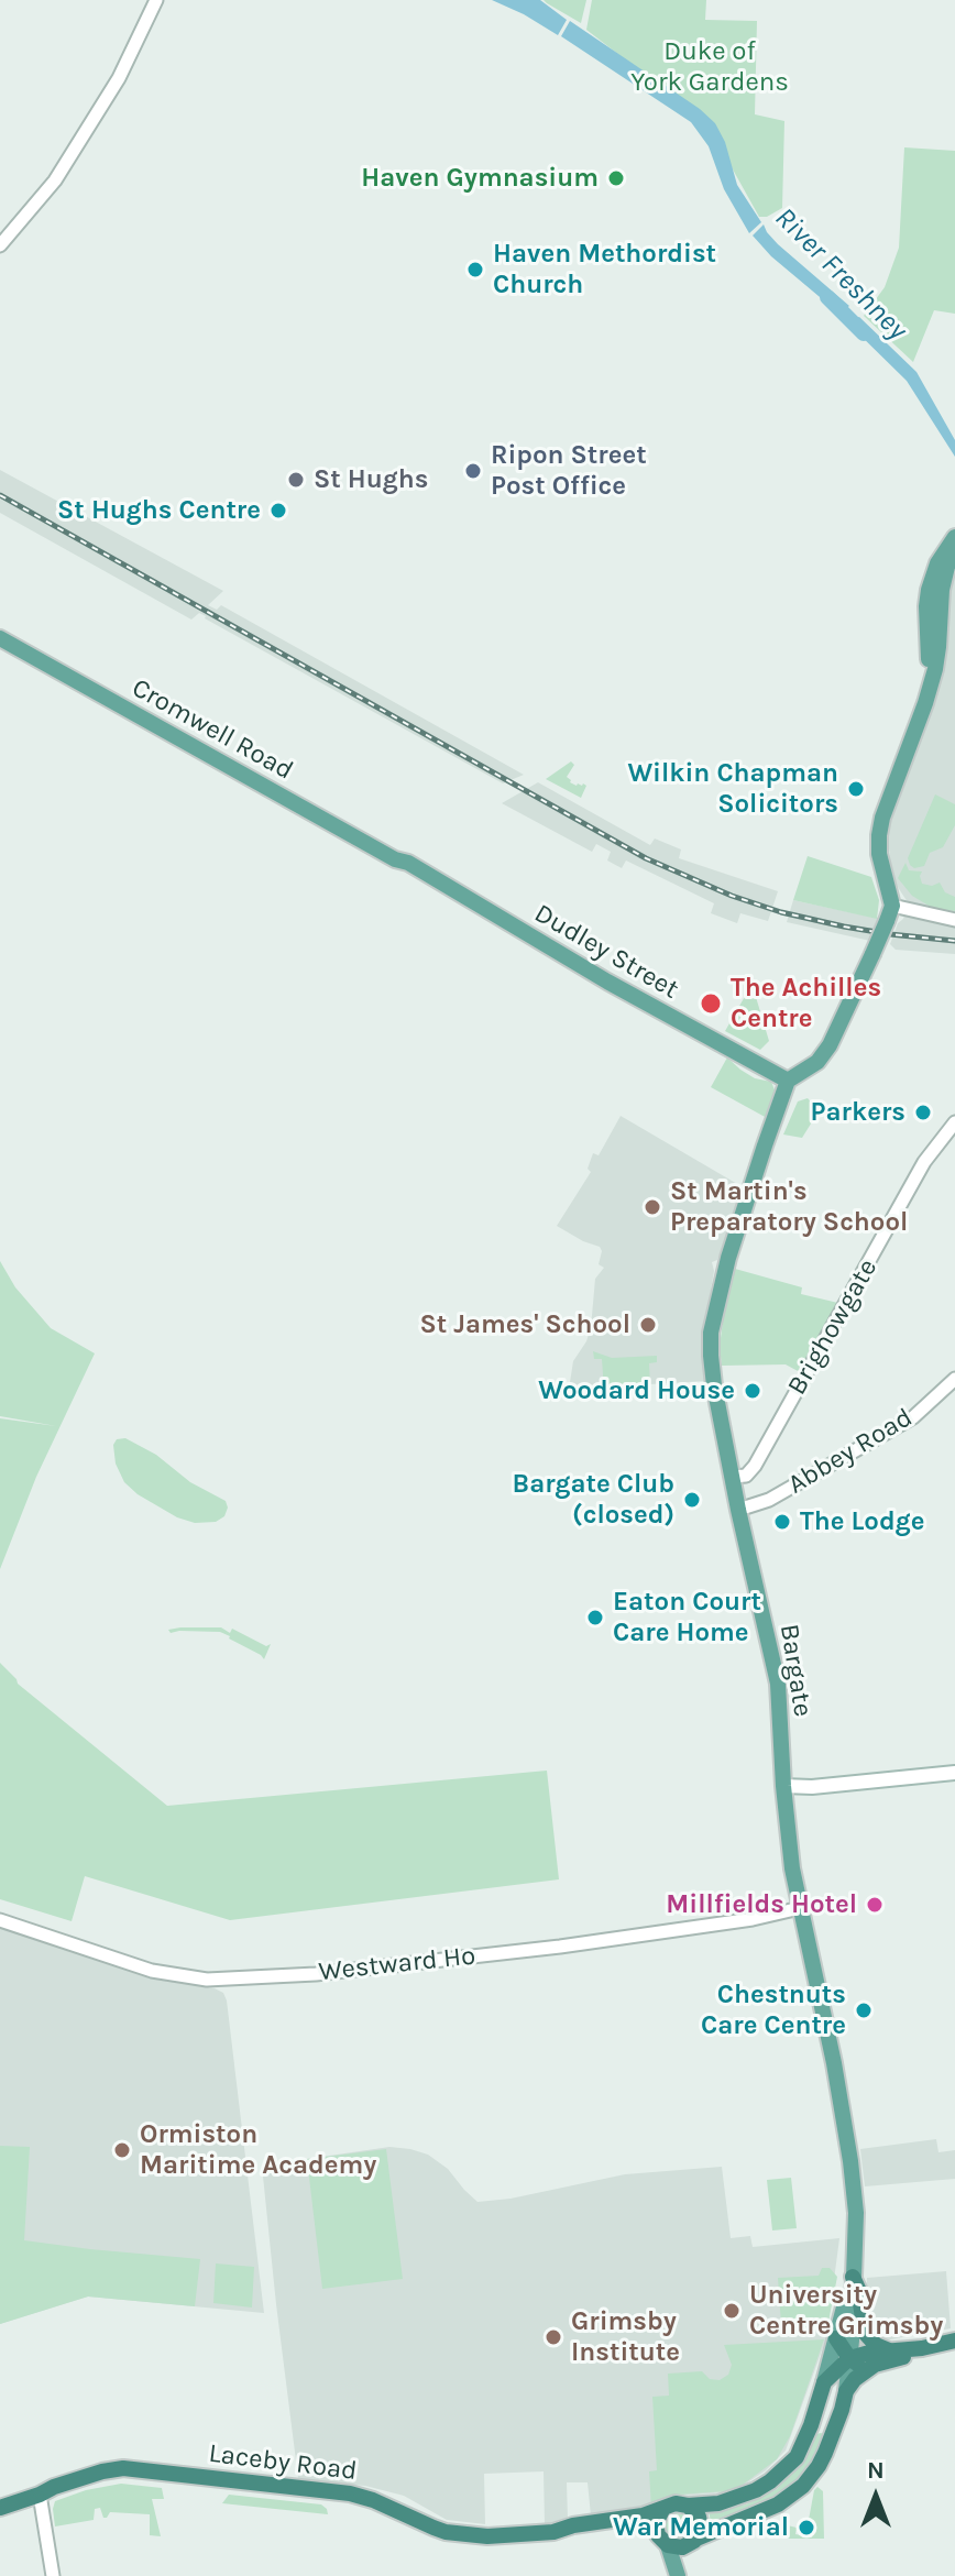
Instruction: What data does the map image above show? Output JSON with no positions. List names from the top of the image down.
{
  "streets": {
    "highway": ["Bargate", "Laceby Road"],
    "main road": ["Cromwell Road", "Dudley Street"],
    "street": ["Brighowgate", "Abbey Road", "Westward Ho"]
  },
  "crossings": [
    ["Cromwell Road", "Dudley Street"],
    ["Dudley Street", "Bargate"],
    ["Brighowgate", "Bargate"],
    ["Abbey Road", "Bargate"],
    ["Bargate", "Westward Ho"],
    ["Bargate", "Laceby Road"]
  ],
  "water": ["River Freshney"],
  "parks": ["Duke of York Gardens"],
  "places": [
    "Haven Gymnasium",
    "Haven Methordist Church",
    "Ripon Street Post Office",
    "St Hughs",
    "St Hughs Centre",
    "Wilkin Chapman Solicitors",
    "The Achilles Centre",
    "Parkers",
    "St Martin's Preparatory School",
    "St James' School",
    "Woodard House",
    "Bargate Club (closed)",
    "The Lodge",
    "Eaton Court Care Home",
    "Millfields Hotel",
    "Chestnuts Care Centre",
    "Ormiston Maritime Academy",
    "University Centre Grimsby",
    "Grimsby Institute",
    "War Memorial"
  ],
  "north": "top"
}
